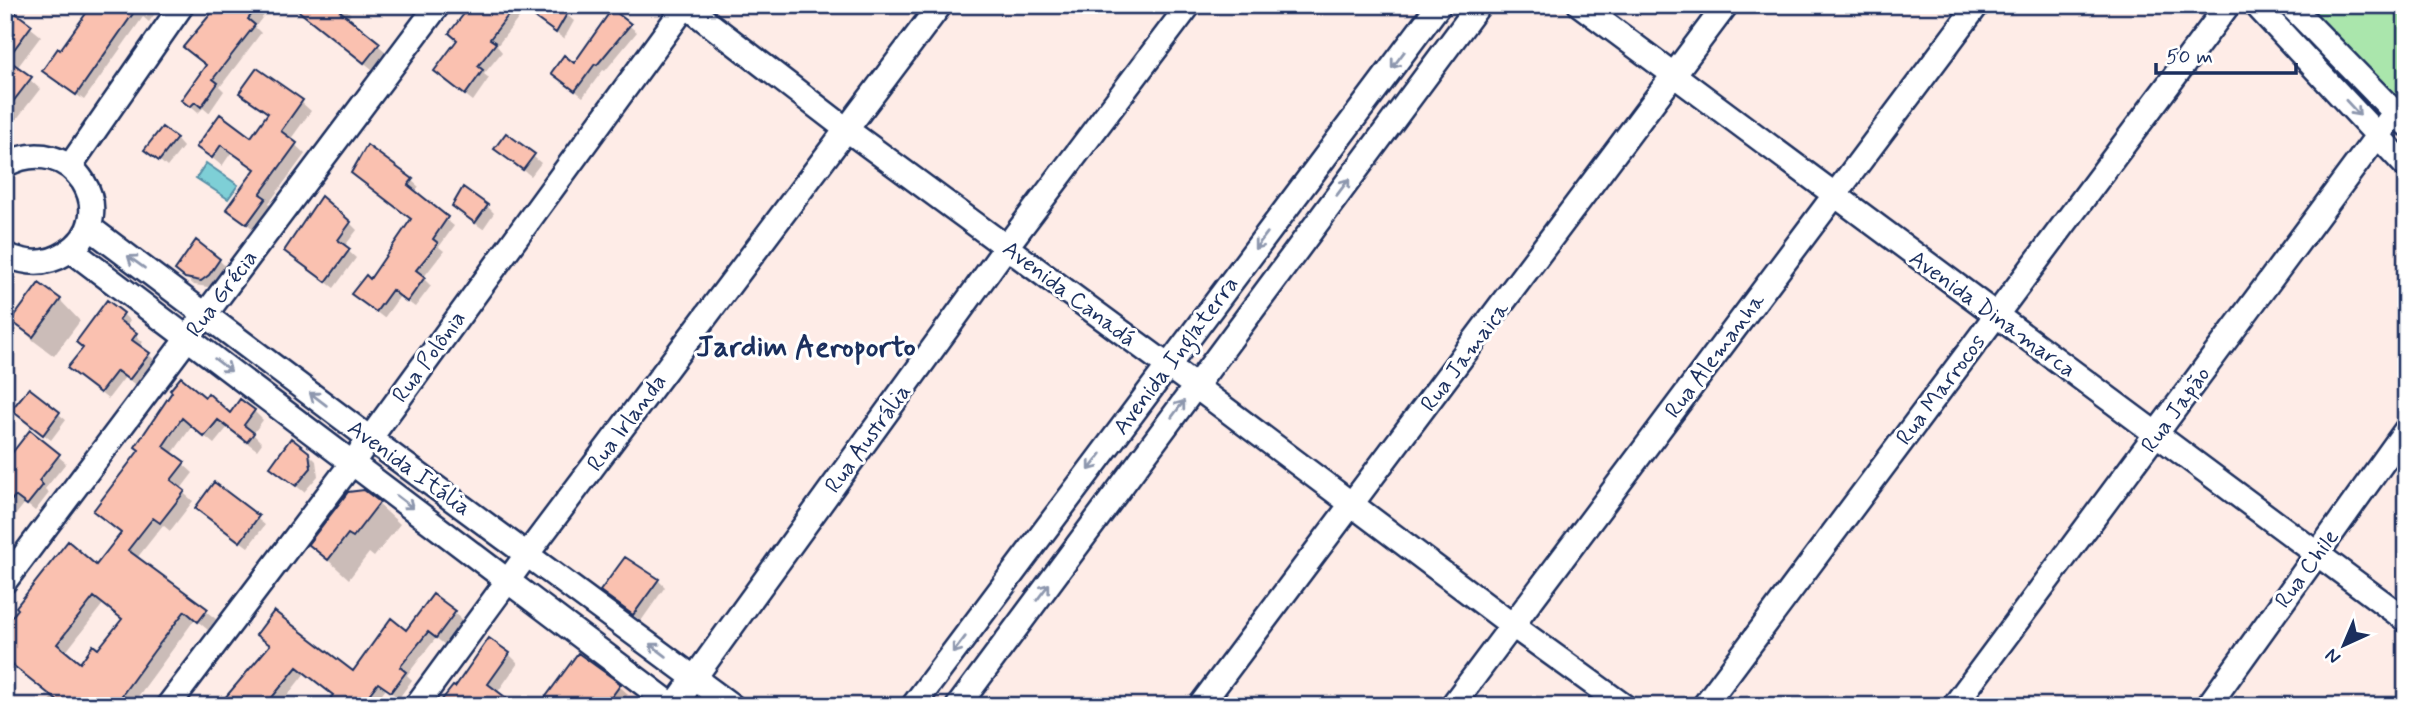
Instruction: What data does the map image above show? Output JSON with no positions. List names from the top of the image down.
{
  "streets": {
    "street": [
      "Rua Grécia",
      "Avenida Canadá",
      "Avenida Dinamarca",
      "Avenida Inglaterra",
      "Rua Alemanha",
      "Rua Polônia",
      "Rua Jamaica",
      "Rua Marrocos",
      "Rua Japão",
      "Rua Irlanda",
      "Rua Austrália",
      "Avenida Itália",
      "Rua Chile"
    ]
  },
  "crossings": [
    ["Rua Grécia", "Avenida Itália"],
    ["Avenida Canadá", "Avenida Inglaterra"],
    ["Avenida Canadá", "Rua Alemanha"],
    ["Avenida Canadá", "Rua Polônia"],
    ["Avenida Canadá", "Rua Jamaica"],
    ["Avenida Canadá", "Rua Irlanda"],
    ["Avenida Canadá", "Rua Austrália"],
    ["Avenida Dinamarca", "Rua Alemanha"],
    ["Avenida Dinamarca", "Rua Jamaica"],
    ["Avenida Dinamarca", "Rua Marrocos"],
    ["Avenida Dinamarca", "Rua Japão"],
    ["Avenida Dinamarca", "Rua Chile"],
    ["Rua Polônia", "Avenida Itália"],
    ["Rua Irlanda", "Avenida Itália"],
    ["Rua Austrália", "Avenida Itália"]
  ],
  "districts": ["Jardim Aeroporto"],
  "scale_bar": "50 m",
  "north": "bottom left"
}
